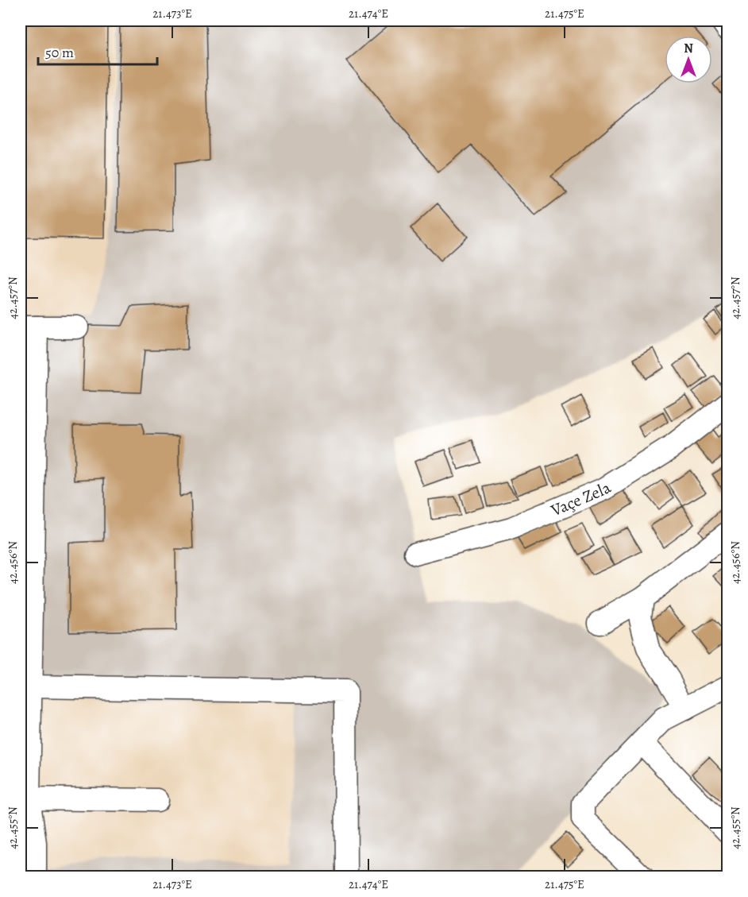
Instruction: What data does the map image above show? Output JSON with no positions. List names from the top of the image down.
{
  "streets": {
    "street": ["Vaçe Zela"]
  },
  "scale_bar": "50 m",
  "north": "top",
  "coordinates": [
    "21.473°E",
    "21.474°E",
    "21.475°E",
    "42.457°N",
    "42.456°N",
    "42.455°N"
  ]
}
